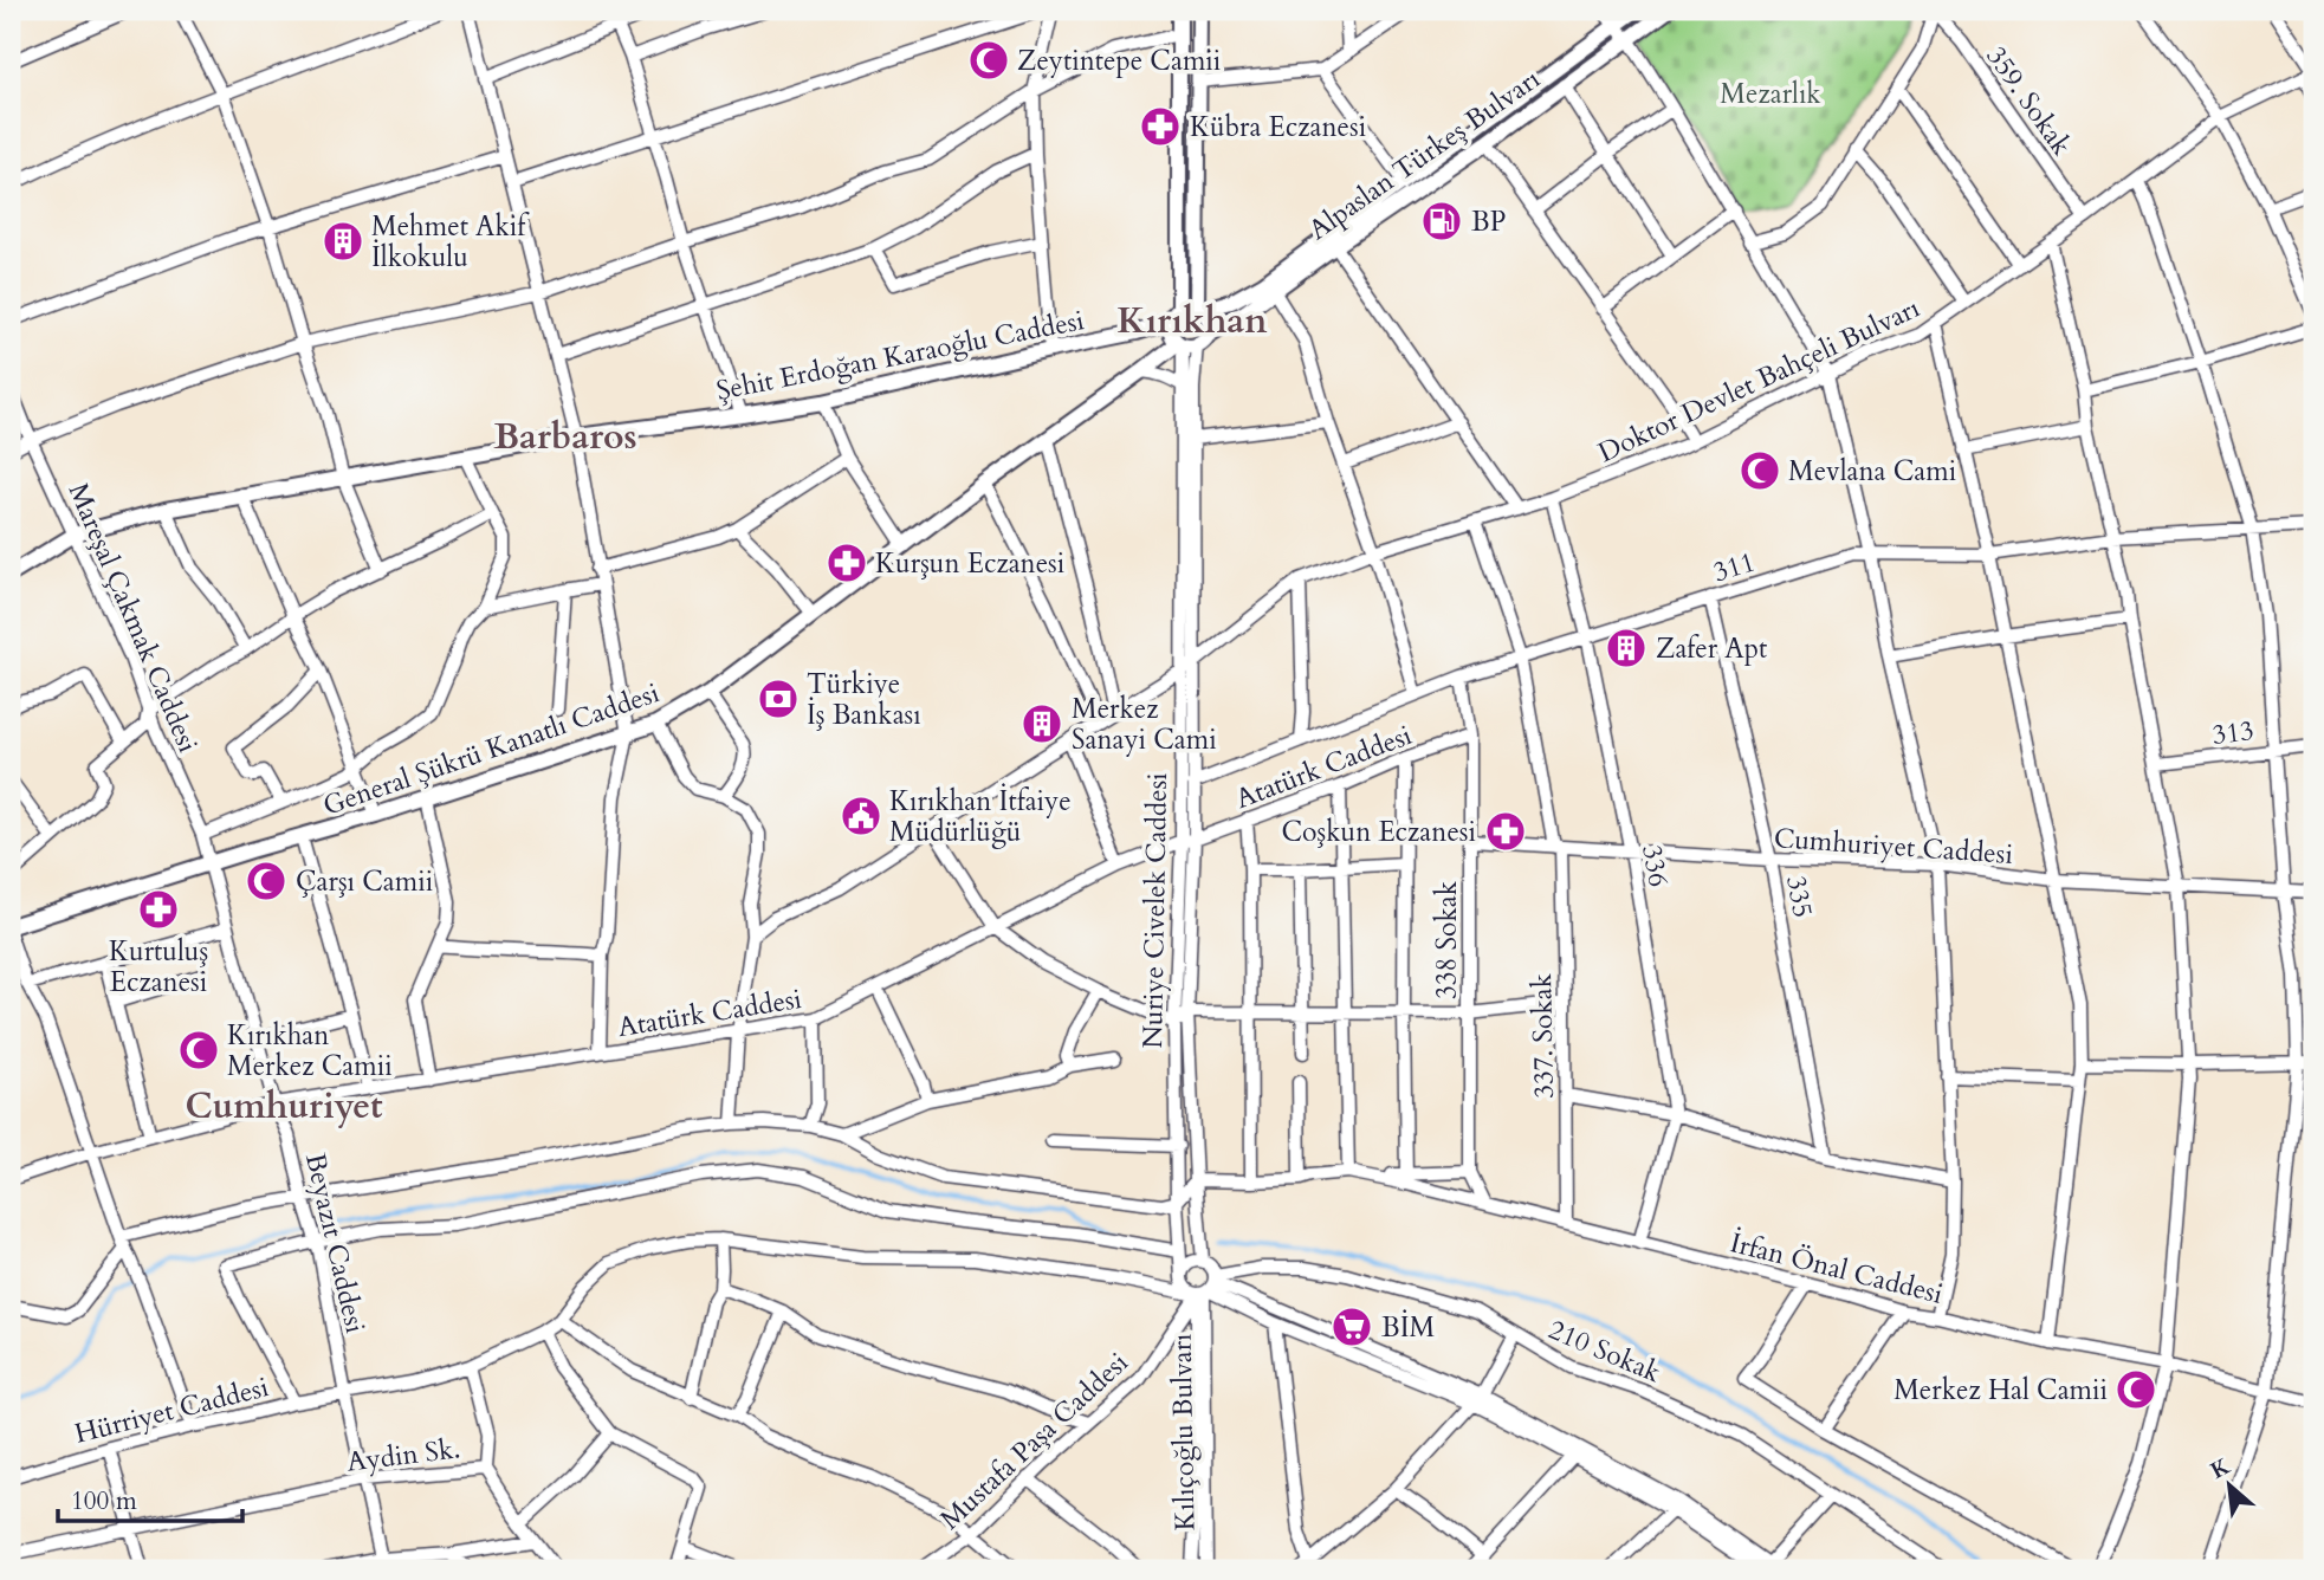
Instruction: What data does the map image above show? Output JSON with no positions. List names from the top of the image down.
{
  "streets": {
    "main road": [
      "Alpaslan Türkeş Bulvarı",
      "Şehit Erdoğan Karaoğlu Caddesi",
      "General Şükrü Kanatlı Caddesi",
      "Nuriye Civelek Caddesi"
    ],
    "street": [
      "359. Sokak",
      "Doktor Devlet Bahçeli Bulvarı",
      "311",
      "Mareşal Çakmak Caddesi",
      "313",
      "Atatürk Caddesi",
      "Cumhuriyet Caddesi",
      "336",
      "335",
      "338 Sokak",
      "337. Sokak",
      "Beyazıt Caddesi",
      "İrfan Önal Caddesi",
      "210 Sokak",
      "Hürriyet Caddesi",
      "Kılıçoğlu Bulvarı",
      "Mustafa Paşa Caddesi",
      "Aydin Sk."
    ]
  },
  "crossings": [
    ["359. Sokak", "Doktor Devlet Bahçeli Bulvarı"],
    ["Alpaslan Türkeş Bulvarı", "Şehit Erdoğan Karaoğlu Caddesi"],
    ["Alpaslan Türkeş Bulvarı", "General Şükrü Kanatlı Caddesi"],
    ["Alpaslan Türkeş Bulvarı", "Nuriye Civelek Caddesi"],
    ["Şehit Erdoğan Karaoğlu Caddesi", "Mareşal Çakmak Caddesi"],
    ["Şehit Erdoğan Karaoğlu Caddesi", "General Şükrü Kanatlı Caddesi"],
    ["Şehit Erdoğan Karaoğlu Caddesi", "Nuriye Civelek Caddesi"],
    ["Doktor Devlet Bahçeli Bulvarı", "336"],
    ["Doktor Devlet Bahçeli Bulvarı", "Nuriye Civelek Caddesi"],
    ["Doktor Devlet Bahçeli Bulvarı", "337. Sokak"],
    ["311", "336"],
    ["311", "335"],
    ["311", "Nuriye Civelek Caddesi"],
    ["311", "338 Sokak"],
    ["311", "337. Sokak"],
    ["Mareşal Çakmak Caddesi", "General Şükrü Kanatlı Caddesi"],
    ["Mareşal Çakmak Caddesi", "Beyazıt Caddesi"],
    ["General Şükrü Kanatlı Caddesi", "Nuriye Civelek Caddesi"],
    ["General Şükrü Kanatlı Caddesi", "Beyazıt Caddesi"],
    ["Atatürk Caddesi", "Nuriye Civelek Caddesi"],
    ["Atatürk Caddesi", "338 Sokak"],
    ["Atatürk Caddesi", "Beyazıt Caddesi"],
    ["Cumhuriyet Caddesi", "336"],
    ["Cumhuriyet Caddesi", "335"],
    ["Cumhuriyet Caddesi", "338 Sokak"],
    ["Cumhuriyet Caddesi", "337. Sokak"],
    ["336", "İrfan Önal Caddesi"],
    ["Nuriye Civelek Caddesi", "İrfan Önal Caddesi"],
    ["338 Sokak", "İrfan Önal Caddesi"],
    ["337. Sokak", "İrfan Önal Caddesi"],
    ["Beyazıt Caddesi", "Hürriyet Caddesi"],
    ["Beyazıt Caddesi", "Aydin Sk."],
    ["210 Sokak", "Hürriyet Caddesi"],
    ["210 Sokak", "Kılıçoğlu Bulvarı"],
    ["210 Sokak", "Mustafa Paşa Caddesi"],
    ["Hürriyet Caddesi", "Kılıçoğlu Bulvarı"],
    ["Hürriyet Caddesi", "Mustafa Paşa Caddesi"],
    ["Kılıçoğlu Bulvarı", "Mustafa Paşa Caddesi"]
  ],
  "districts": ["Kırıkhan", "Barbaros", "Cumhuriyet"],
  "parks": ["Mezarlık"],
  "places": {
    "mosque": [
      "Zeytintepe Camii",
      "Mevlana Cami",
      "Çarşı Camii",
      "Kırıkhan Merkez Camii",
      "Merkez Hal Camii"
    ],
    "pharmacy": [
      "Kübra Eczanesi",
      "Kurşun Eczanesi",
      "Coşkun Eczanesi",
      "Kurtuluş Eczanesi"
    ],
    "fuel station": ["BP"],
    "building": ["Mehmet Akif İlkokulu", "Zafer Apt", "Merkez Sanayi Cami"],
    "bank": ["Türkiye İş Bankası"],
    "public building": ["Kırıkhan İtfaiye Müdürlüğü"],
    "supermarket": ["BİM"]
  },
  "scale_bar": "100 m",
  "north": "top left"
}
